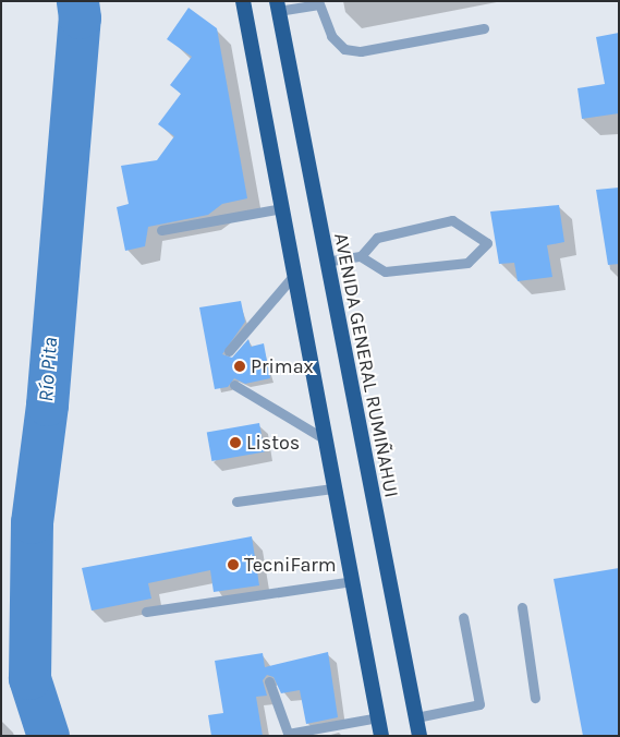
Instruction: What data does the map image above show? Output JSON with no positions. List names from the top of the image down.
{
  "streets": {
    "highway": ["AVENIDA GENERAL RUMIÑAHUI"]
  },
  "water": ["Río Pita"],
  "places": ["Primax", "Listos", "TecniFarm"]
}
